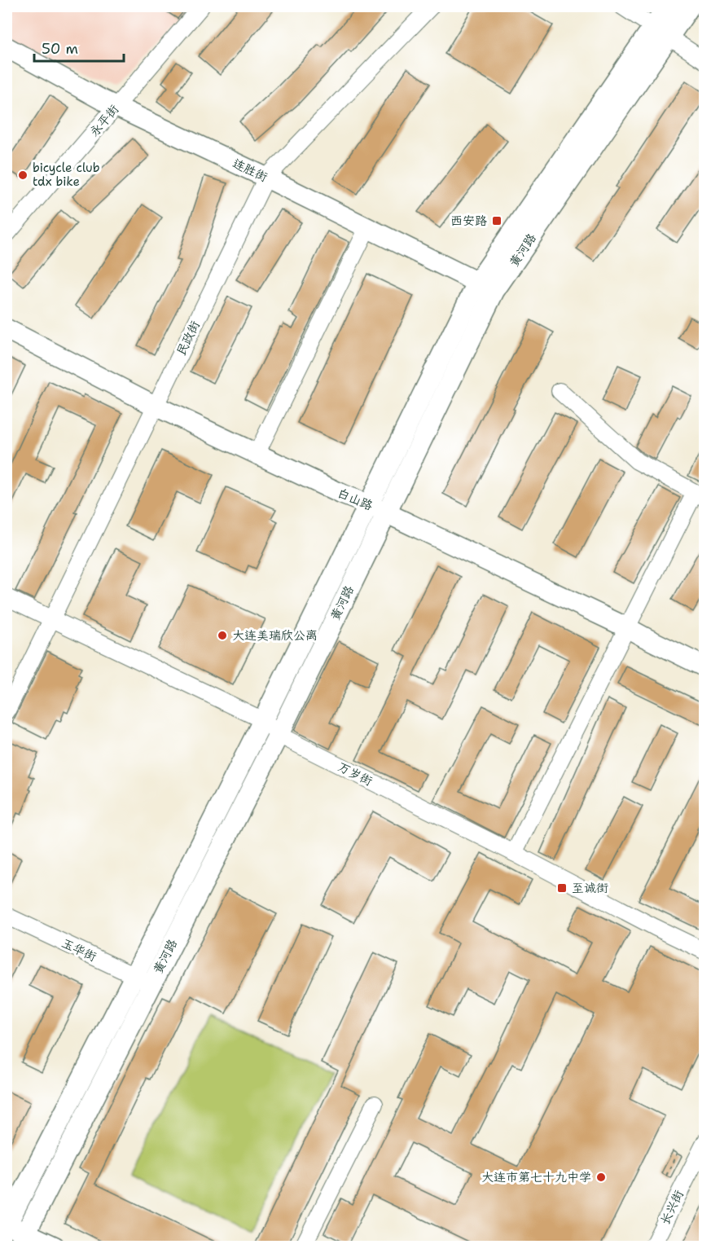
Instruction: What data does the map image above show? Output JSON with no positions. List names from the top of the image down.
{
  "streets": {
    "main road": ["连胜街", "黄河路", "白山路"],
    "street": [
      "永平街",
      "民政街",
      "万岁街",
      "玉华街",
      "长兴街"
    ]
  },
  "crossings": [
    ["永平街", "连胜街"],
    ["连胜街", "黄河路"],
    ["连胜街", "民政街"],
    ["黄河路", "白山路"],
    ["黄河路", "万岁街"],
    ["黄河路", "玉华街"],
    ["民政街", "白山路"],
    ["民政街", "万岁街"]
  ],
  "places": {
    "other": ["bicycle club tdx bike", "大连美瑞欣公离", "大连市第七十九中学"],
    "transit": ["西安路", "至诚街"]
  },
  "scale_bar": "50 m"
}
